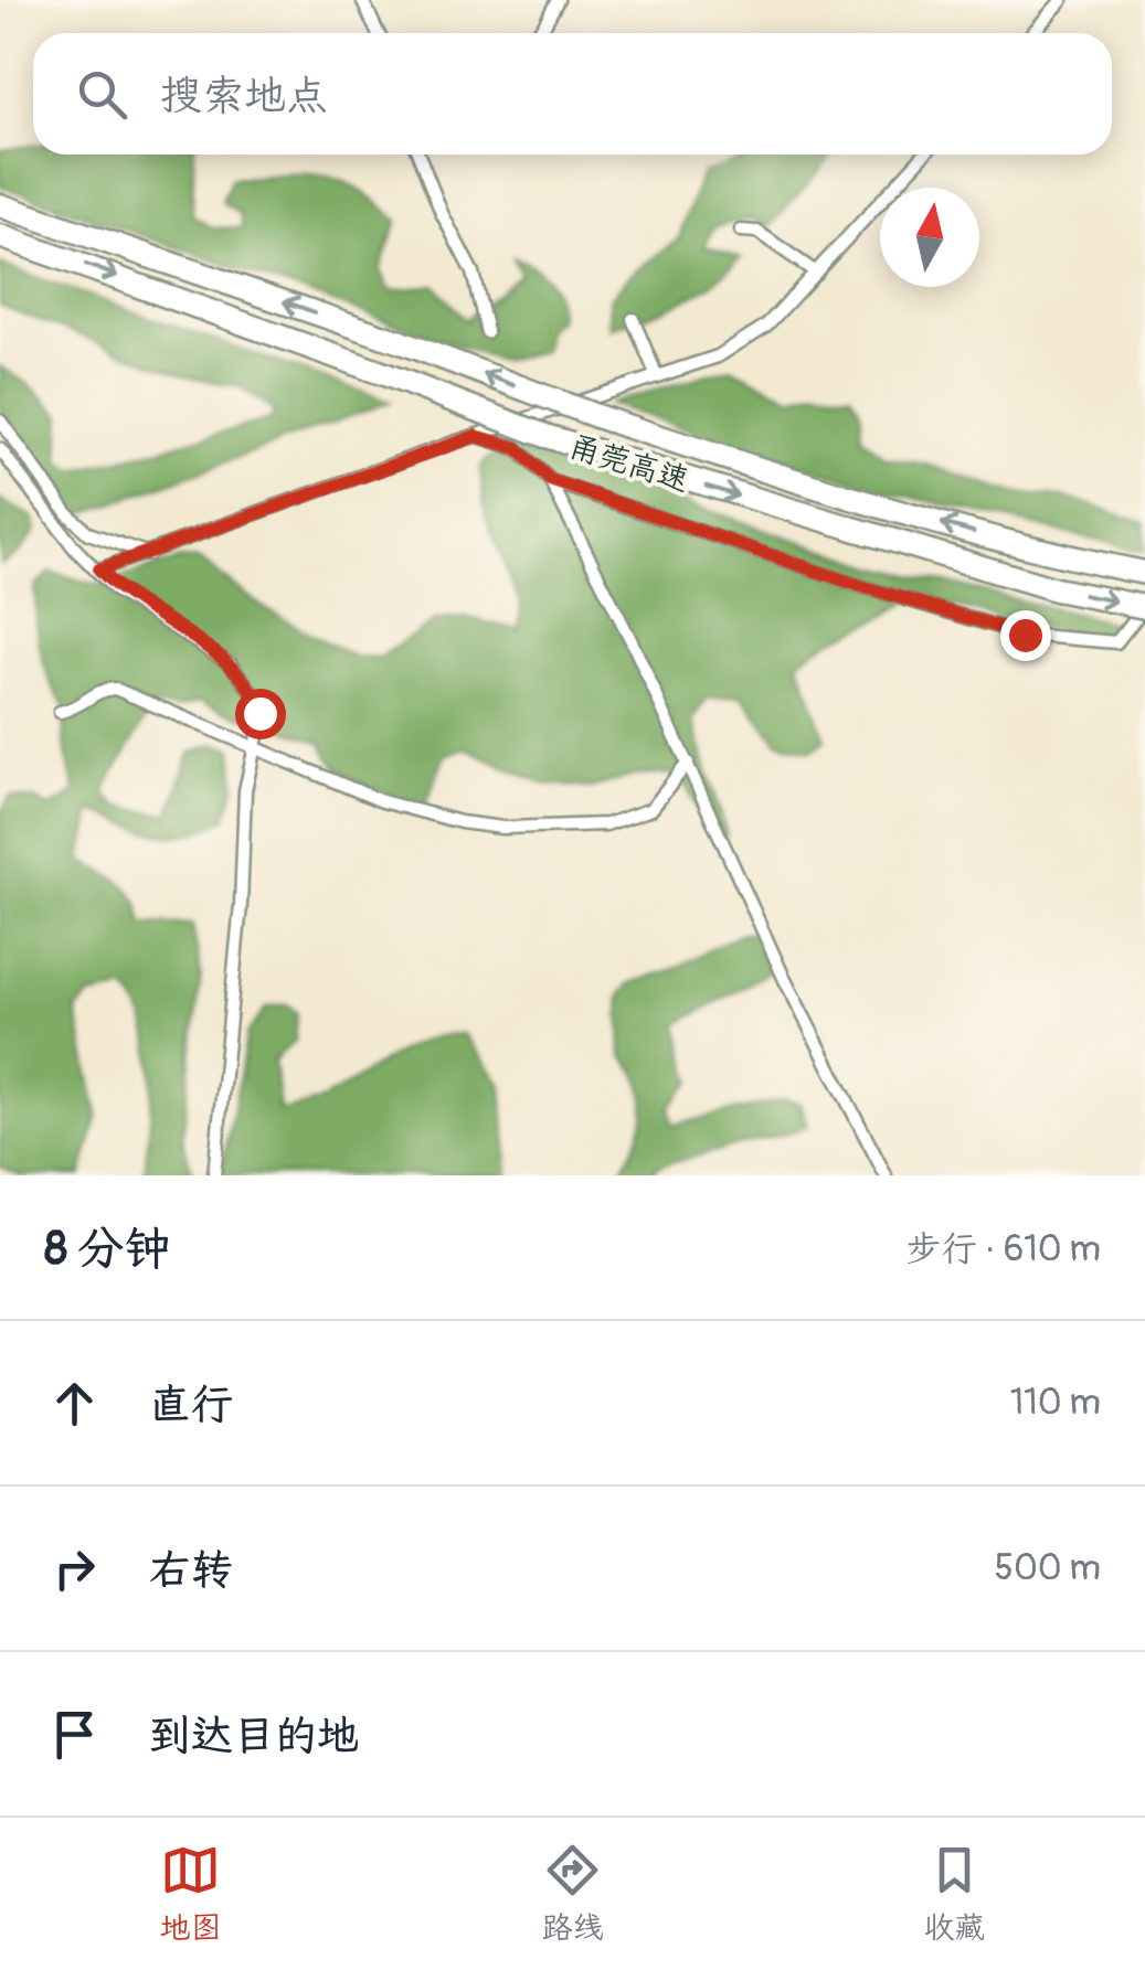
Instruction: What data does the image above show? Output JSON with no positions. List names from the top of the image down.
{
  "streets": {
    "highway": ["甬莞高速"]
  },
  "north": "top",
  "page": {
    "search": "搜索地点",
    "heading": ["8 分钟", "步行 · 610 m"],
    "list": [
      ["直行", "110 m"],
      ["右转", "500 m"],
      "到达目的地"
    ],
    "nav": ["地图", "路线", "收藏"]
  }
}
